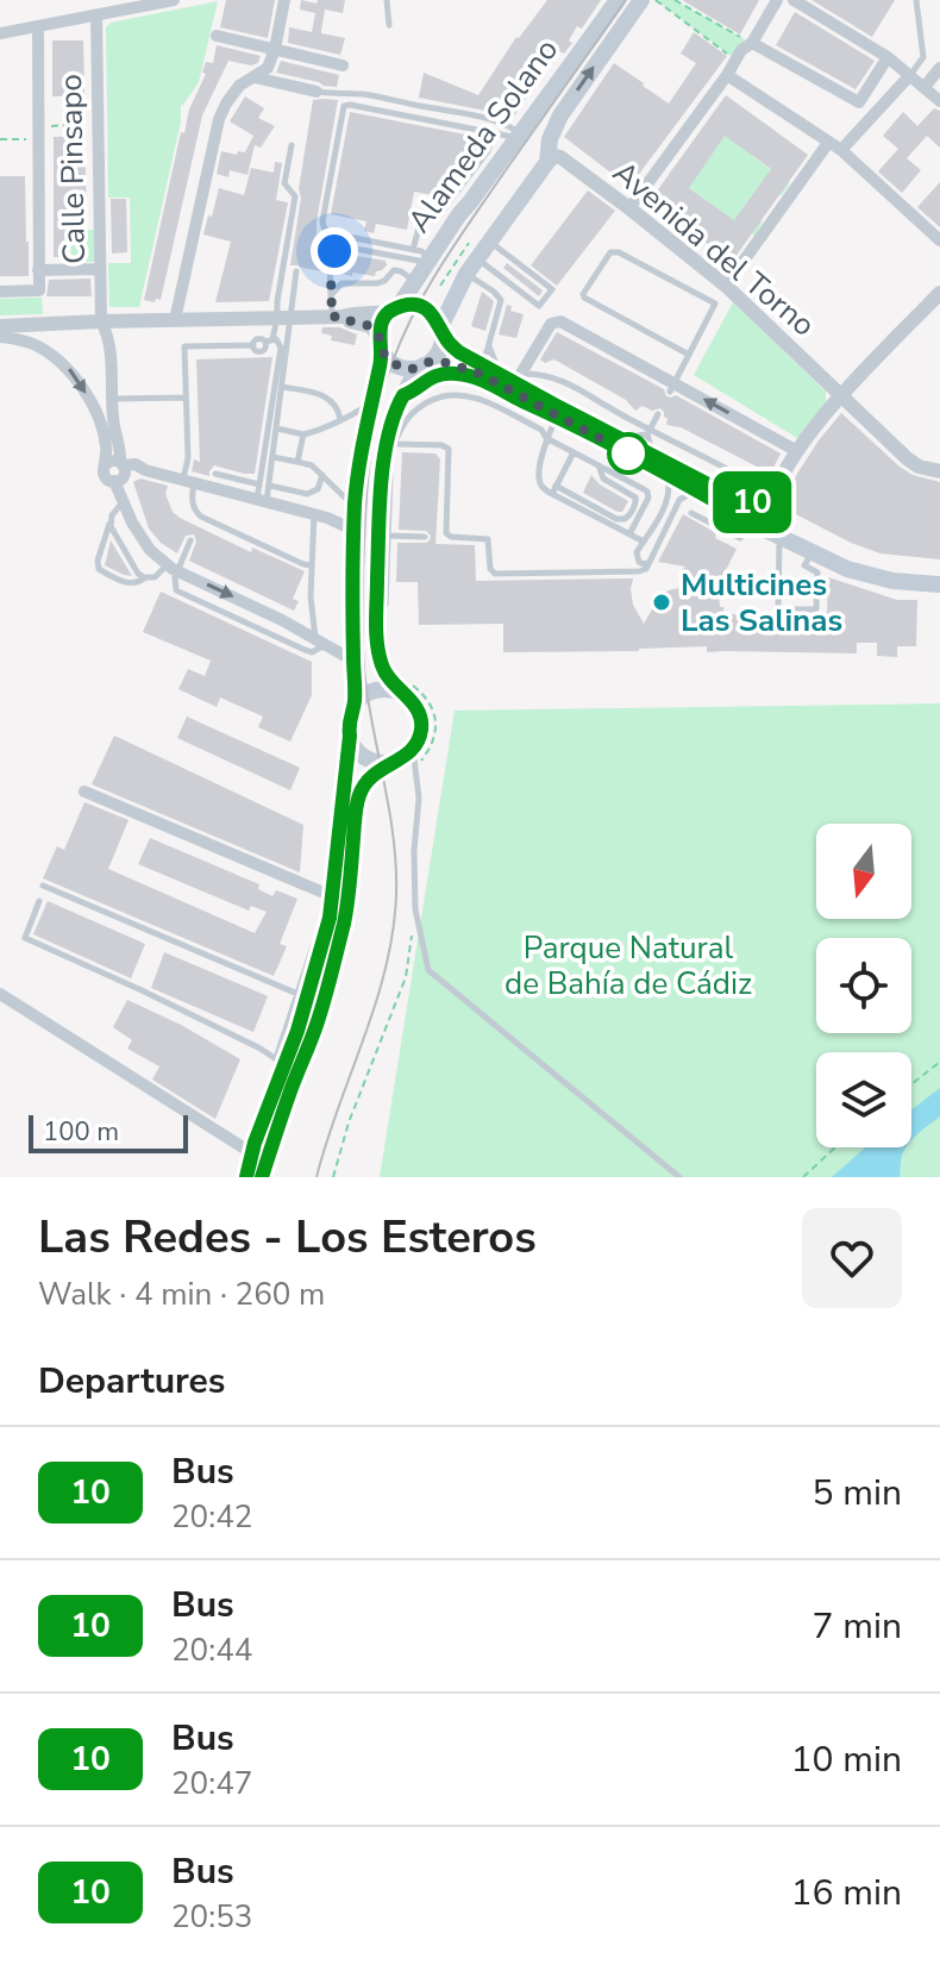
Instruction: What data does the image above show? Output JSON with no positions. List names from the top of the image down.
{
  "streets": {
    "main road": ["Alameda Solano"],
    "street": ["Calle Pinsapo", "Avenida del Torno"]
  },
  "crossings": [
    ["Alameda Solano", "Avenida del Torno"]
  ],
  "parks": ["Parque Natural de Bahía de Cádiz"],
  "places": ["Multicines Las Salinas"],
  "lines": ["bus line 10"],
  "scale_bar": "100 m",
  "north": "bottom",
  "page": {
    "on_map": "10",
    "scale": "100 m",
    "heading": [
      ["Las Redes - Los Esteros", "Walk · 4 min · 260 m"],
      "Departures"
    ],
    "list": [
      {
        "mark": "10",
        "name": "Bus",
        "note": "20:42",
        "value": "5 min"
      },
      {
        "mark": "10",
        "name": "Bus",
        "note": "20:44",
        "value": "7 min"
      },
      {
        "mark": "10",
        "name": "Bus",
        "note": "20:47",
        "value": "10 min"
      },
      {
        "mark": "10",
        "name": "Bus",
        "note": "20:53",
        "value": "16 min"
      }
    ]
  }
}
